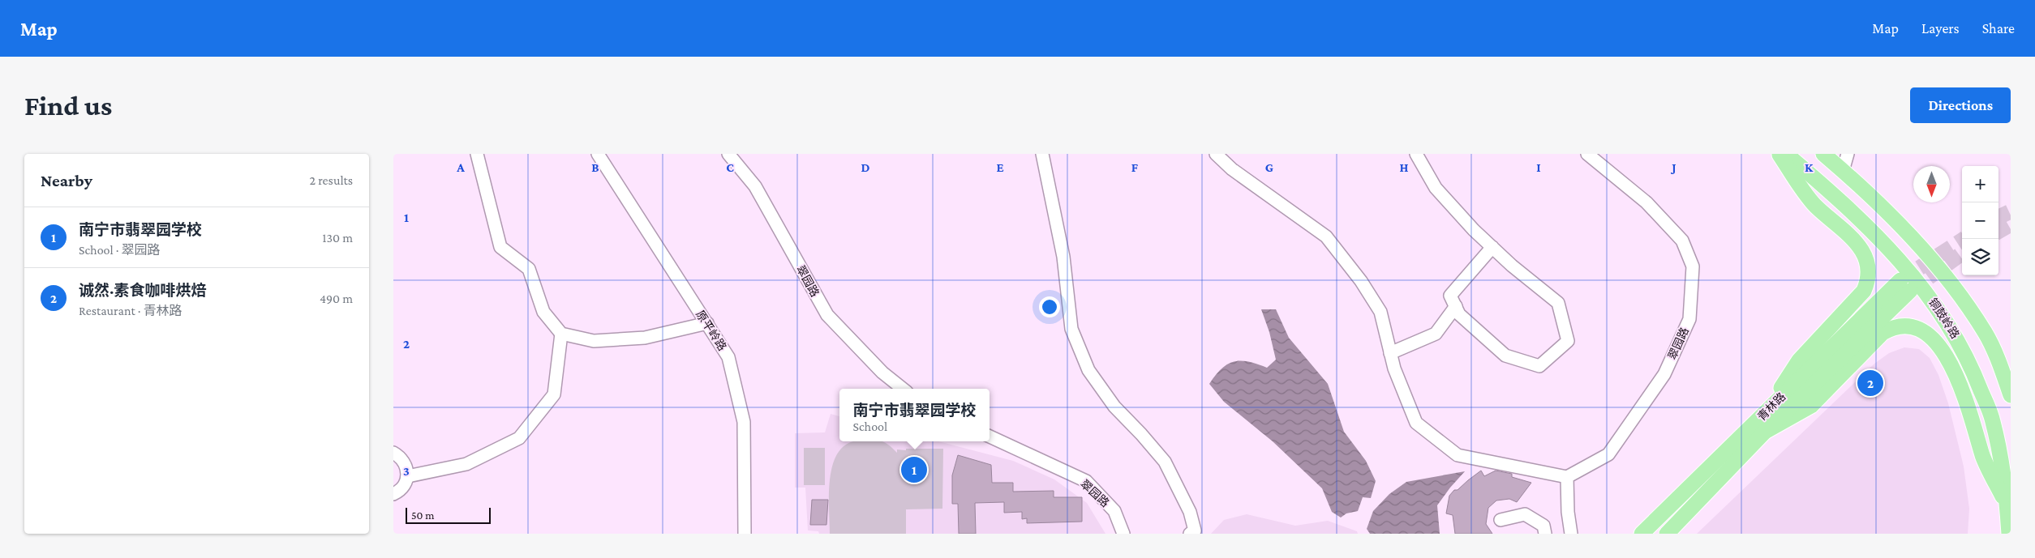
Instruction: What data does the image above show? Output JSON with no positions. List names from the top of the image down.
{
  "streets": {
    "main road": ["铜鼓岭路", "青林路"],
    "street": ["翠园路", "原平岭路"]
  },
  "scale_bar": "50 m",
  "north": "bottom",
  "page": {
    "header": "Map",
    "nav": ["Map", "Layers", "Share"],
    "buttons": "Directions",
    "title": "Find us",
    "heading": ["Nearby", "2 results"],
    "map_buttons": ["+", "−"],
    "list": [
      {
        "mark": "1",
        "name": "南宁市翡翠园学校",
        "note": "School · 翠园路",
        "value": "130 m"
      },
      {
        "mark": "2",
        "name": "诚然·素食咖啡烘焙",
        "note": "Restaurant · 青林路",
        "value": "490 m"
      }
    ],
    "pins": ["2", "1"],
    "popup": ["南宁市翡翠园学校", "School"],
    "scale": "50 m"
  },
  "grid": {
    "columns": [
      "A",
      "B",
      "C",
      "D",
      "E",
      "F",
      "G",
      "H",
      "I",
      "J",
      "K"
    ],
    "rows": ["1", "2", "3"]
  }
}
